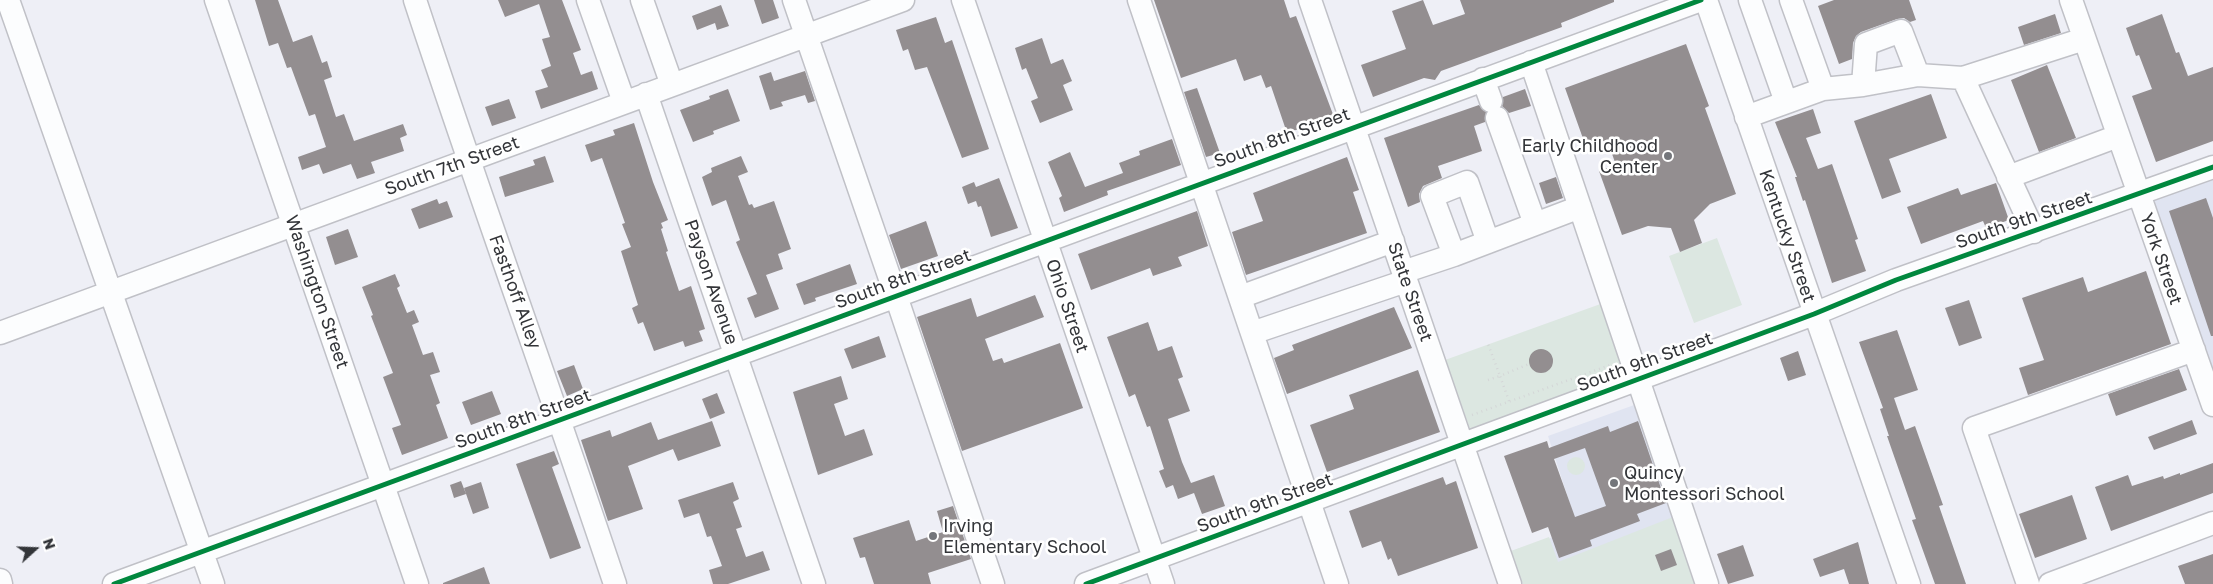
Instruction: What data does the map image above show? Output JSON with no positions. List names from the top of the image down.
{
  "streets": {
    "street": [
      "South 8th Street",
      "South 7th Street",
      "South 9th Street",
      "Kentucky Street",
      "York Street",
      "Payson Avenue",
      "Washington Street",
      "Fasthoff Alley",
      "State Street",
      "Ohio Street"
    ]
  },
  "crossings": [
    ["South 8th Street", "Payson Avenue"],
    ["South 8th Street", "Washington Street"],
    ["South 8th Street", "Fasthoff Alley"],
    ["South 8th Street", "State Street"],
    ["South 8th Street", "Ohio Street"],
    ["South 7th Street", "Payson Avenue"],
    ["South 7th Street", "Washington Street"],
    ["South 7th Street", "Fasthoff Alley"],
    ["South 9th Street", "Kentucky Street"],
    ["South 9th Street", "York Street"],
    ["South 9th Street", "State Street"],
    ["South 9th Street", "Ohio Street"]
  ],
  "places": ["Early Childhood Center", "Quincy Montessori School", "Irving Elementary School"],
  "north": "right"
}
